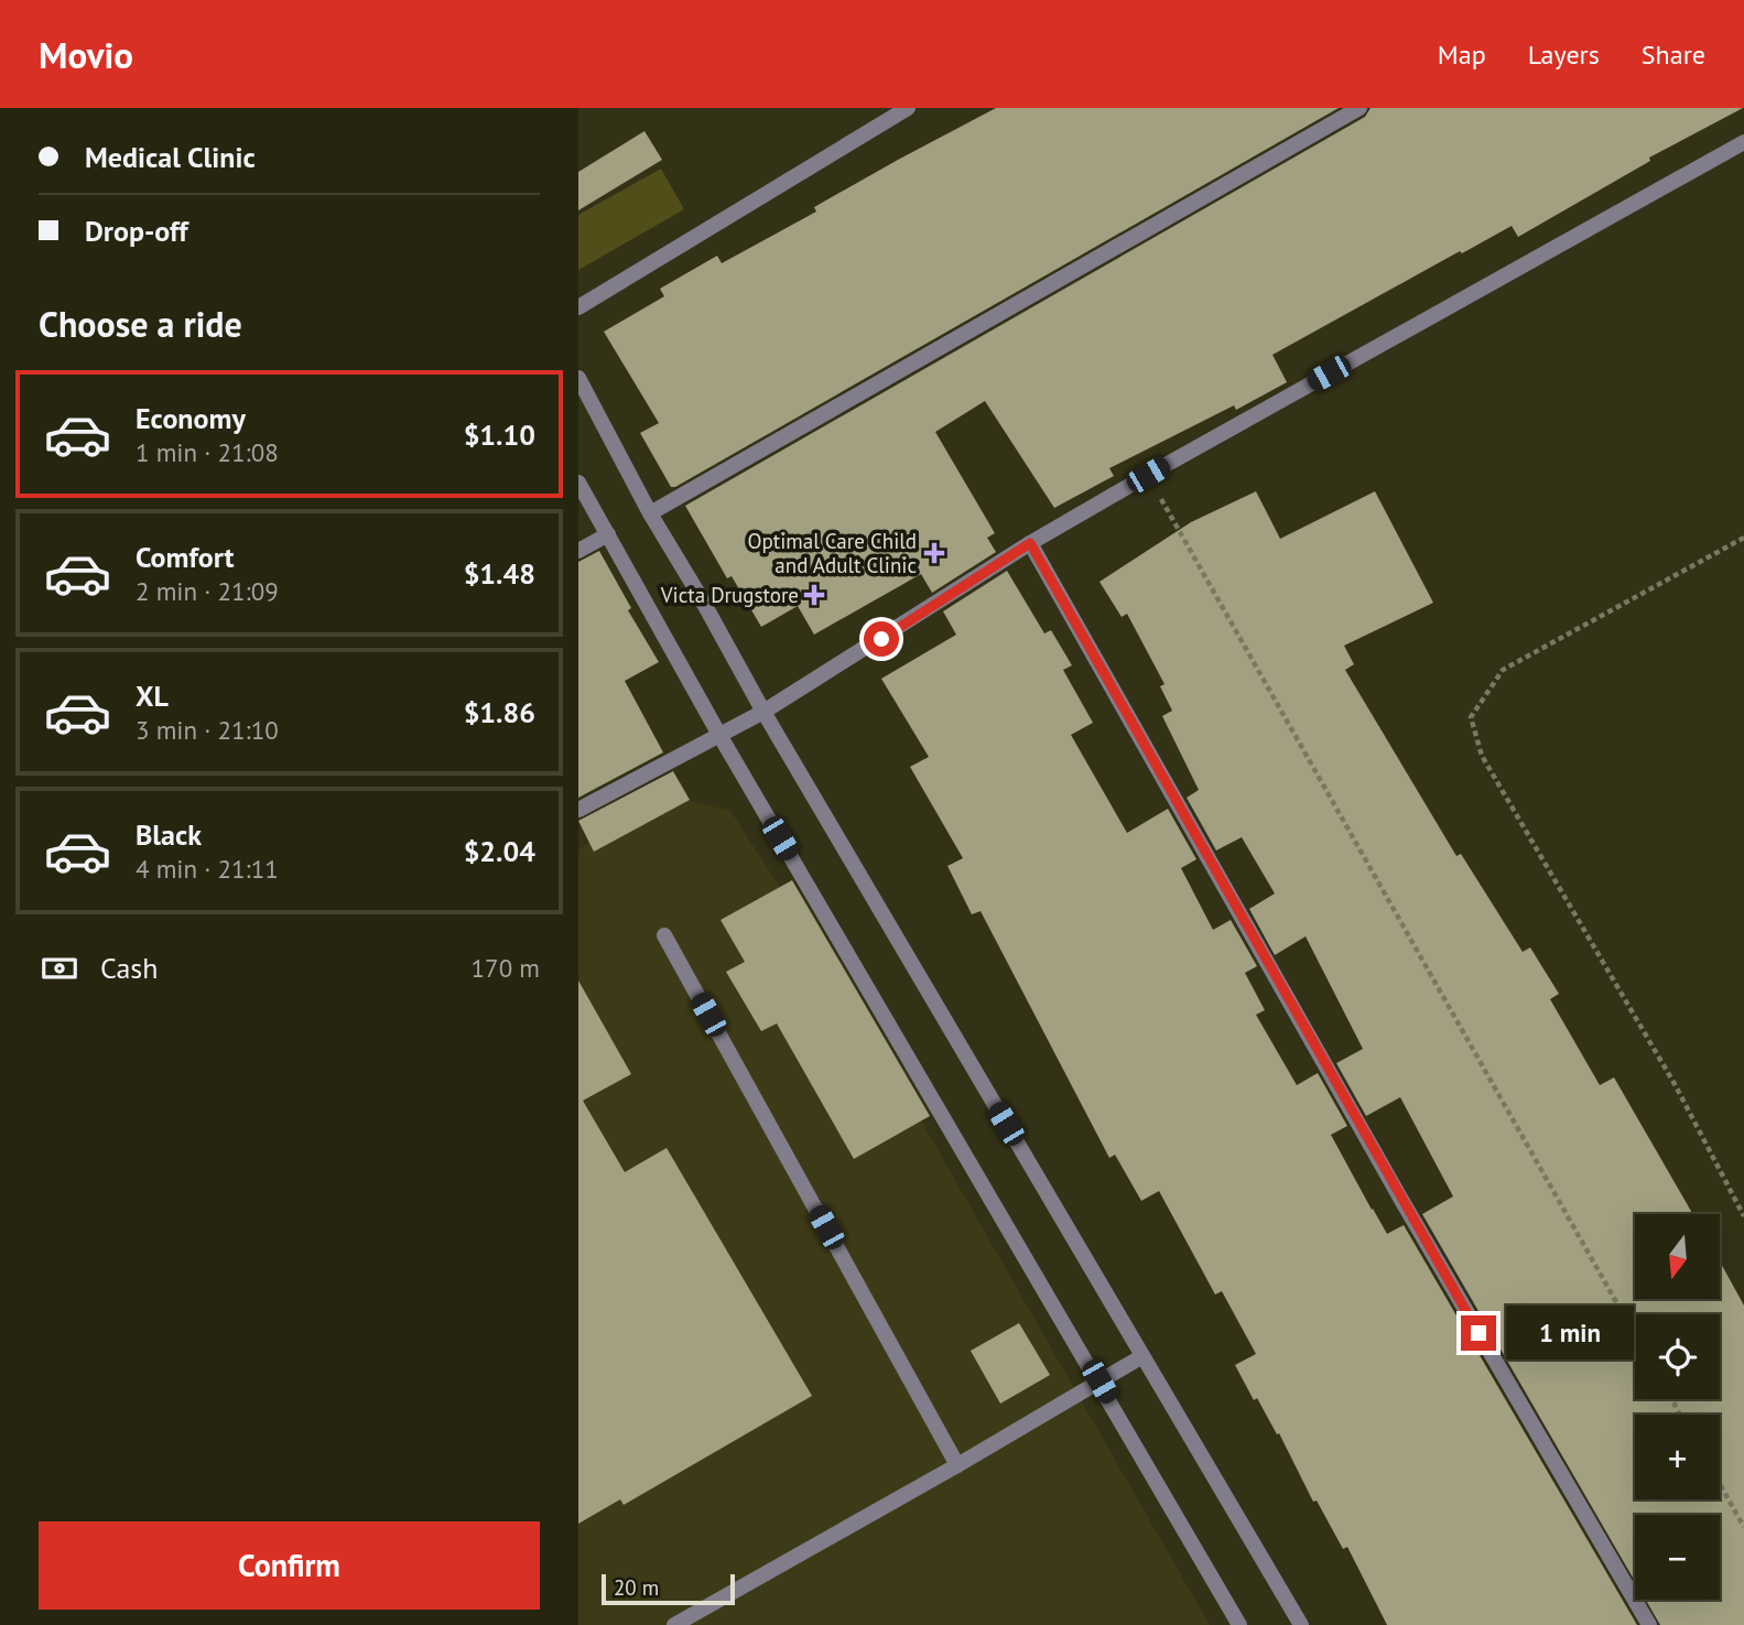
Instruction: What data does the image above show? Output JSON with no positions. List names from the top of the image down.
{
  "places": {
    "health": ["Optimal Care Child and Adult Clinic", "Victa Drugstore"]
  },
  "scale_bar": "20 m",
  "north": "bottom",
  "page": {
    "header": "Movio",
    "nav": ["Map", "Layers", "Share"],
    "banner": ["Medical Clinic", "Drop-off"],
    "heading": "Choose a ride",
    "list": [
      {
        "name": "Economy",
        "note": "1 min · 21:08",
        "value": "$1.10"
      },
      {
        "name": "Comfort",
        "note": "2 min · 21:09",
        "value": "$1.48"
      },
      {
        "name": "XL",
        "note": "3 min · 21:10",
        "value": "$1.86"
      },
      {
        "name": "Black",
        "note": "4 min · 21:11",
        "value": "$2.04"
      }
    ],
    "pay": ["Cash", "170 m"],
    "map_buttons": ["+", "−"],
    "bubble": "1 min",
    "buttons": "Confirm",
    "scale": "20 m"
  }
}
